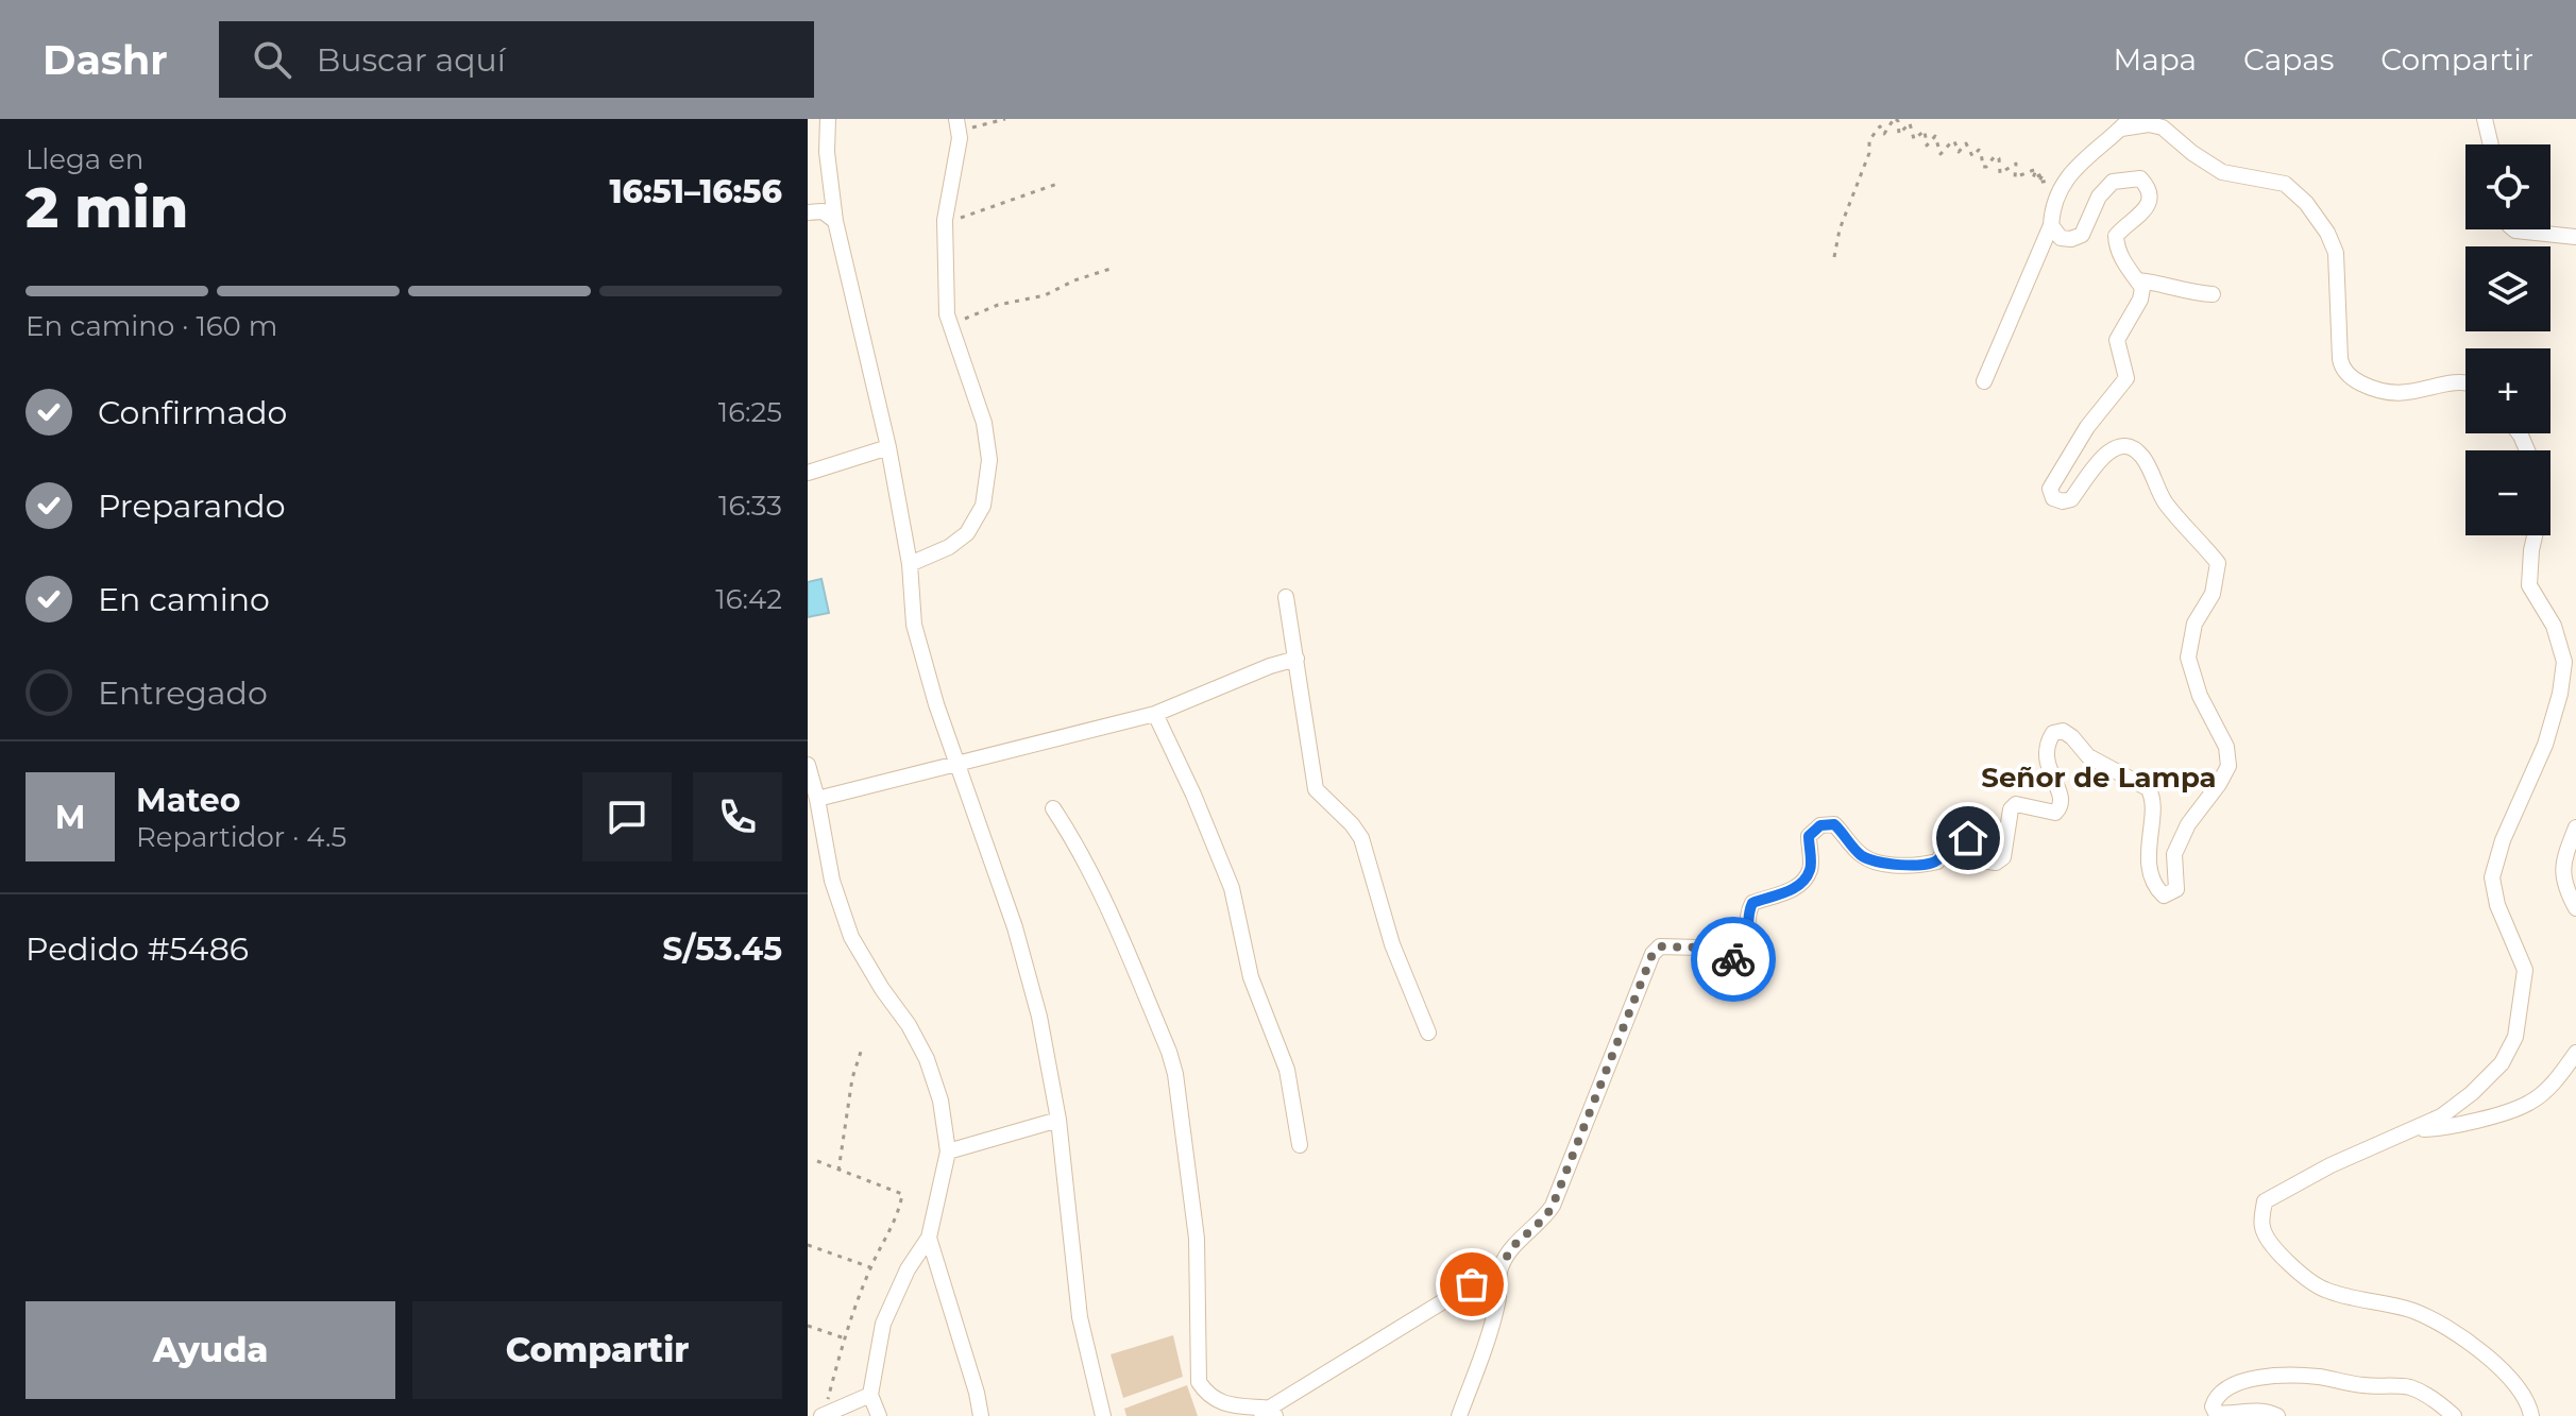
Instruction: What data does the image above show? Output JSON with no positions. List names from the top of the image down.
{
  "districts": ["Señor de Lampa"],
  "page": {
    "header": "Dashr",
    "search": "Buscar aquí",
    "nav": ["Mapa", "Capas", "Compartir"],
    "heading": ["2 min", "Llega en", "16:51–16:56"],
    "panel": [
      "Mateo",
      "Repartidor · 4.5",
      "Pedido #5486",
      "S/53.45"
    ],
    "map_buttons": ["+", "−"],
    "bar": "En camino · 160 m",
    "list": [
      ["Confirmado", "16:25"],
      ["Preparando", "16:33"],
      ["En camino", "16:42"],
      "Entregado"
    ],
    "round": "M",
    "buttons": ["Ayuda", "Compartir"]
  }
}
